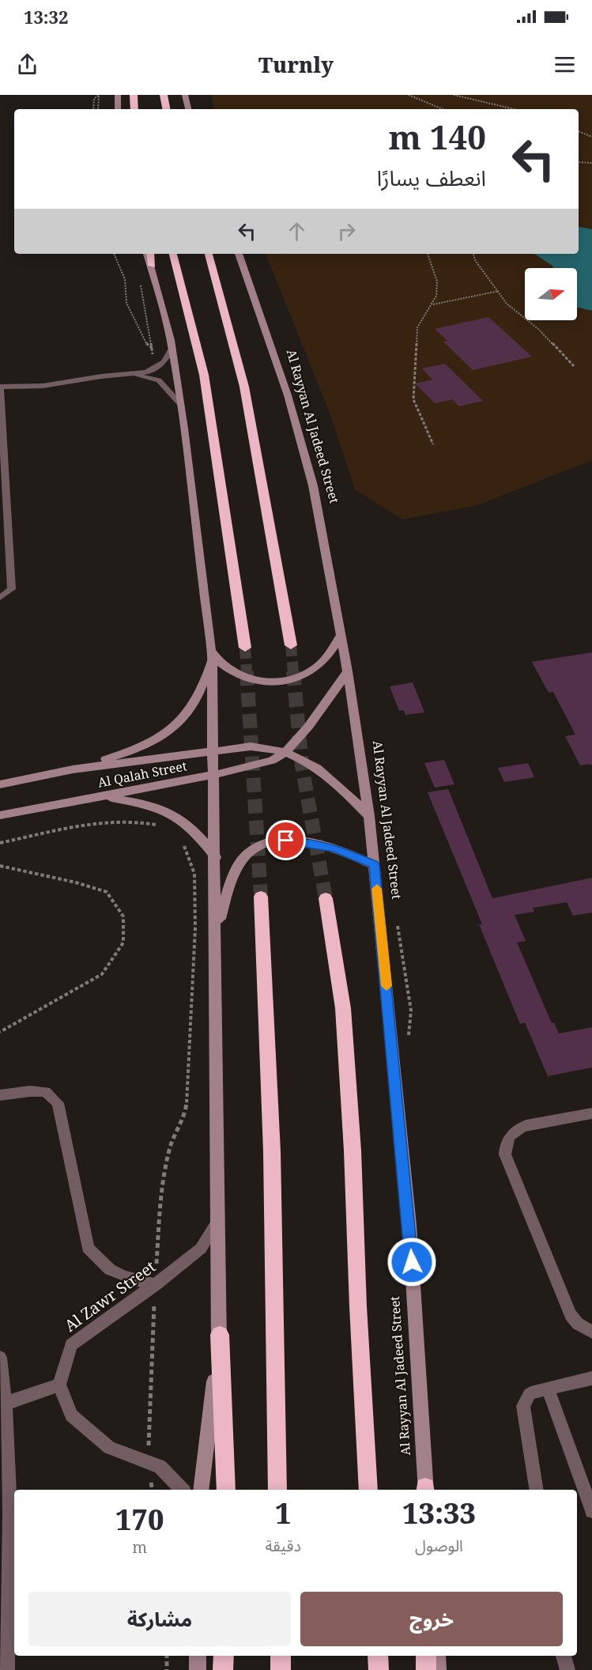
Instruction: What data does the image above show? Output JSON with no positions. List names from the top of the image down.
{
  "streets": {
    "main road": ["Al Rayyan Al Jadeed Street", "Al Qalah Street"],
    "lane": ["Al Zawr Street"]
  },
  "crossings": [
    ["Al Rayyan Al Jadeed Street", "Al Qalah Street"]
  ],
  "north": "right",
  "page": {
    "status": "13:32",
    "header": "Turnly",
    "turn": ["140 m", "انعطف يسارًا"],
    "eta": [
      "13:33",
      "الوصول",
      "1",
      "دقيقة",
      "170",
      "m"
    ],
    "buttons": ["خروج", "مشاركة"]
  }
}
